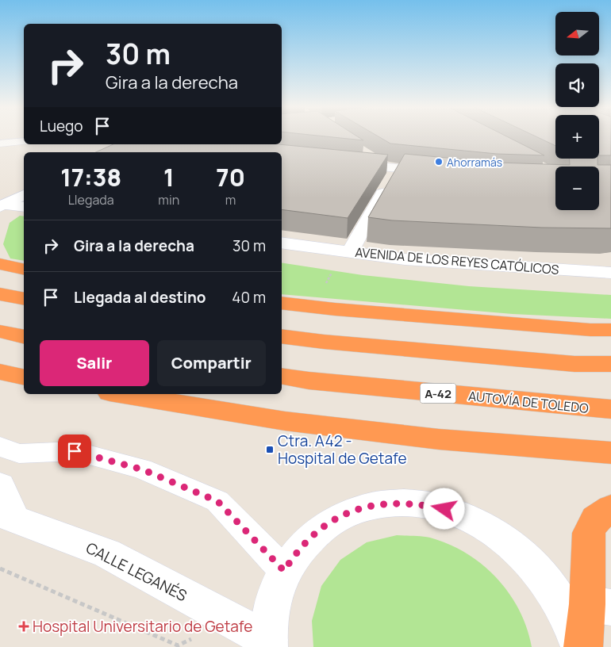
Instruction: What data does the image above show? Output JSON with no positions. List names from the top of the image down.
{
  "streets": {
    "highway": ["A-42", "AUTOVÍA DE TOLEDO"],
    "street": ["AVENIDA DE LOS REYES CATÓLICOS", "CALLE LEGANÉS"]
  },
  "places": {
    "other": ["Ahorramás"],
    "transit": ["Ctra. A42 - Hospital de Getafe"],
    "health": ["Hospital Universitario de Getafe"]
  },
  "north": "left",
  "page": {
    "map_buttons": ["+", "−"],
    "turn": ["30 m", "Gira a la derecha"],
    "then": "Luego",
    "eta": [
      "17:38",
      "Llegada",
      "1",
      "min",
      "70",
      "m"
    ],
    "list": [
      {
        "name": "Gira a la derecha",
        "value": "30 m"
      },
      {
        "name": "Llegada al destino",
        "value": "40 m"
      }
    ],
    "buttons": ["Salir", "Compartir"]
  }
}
